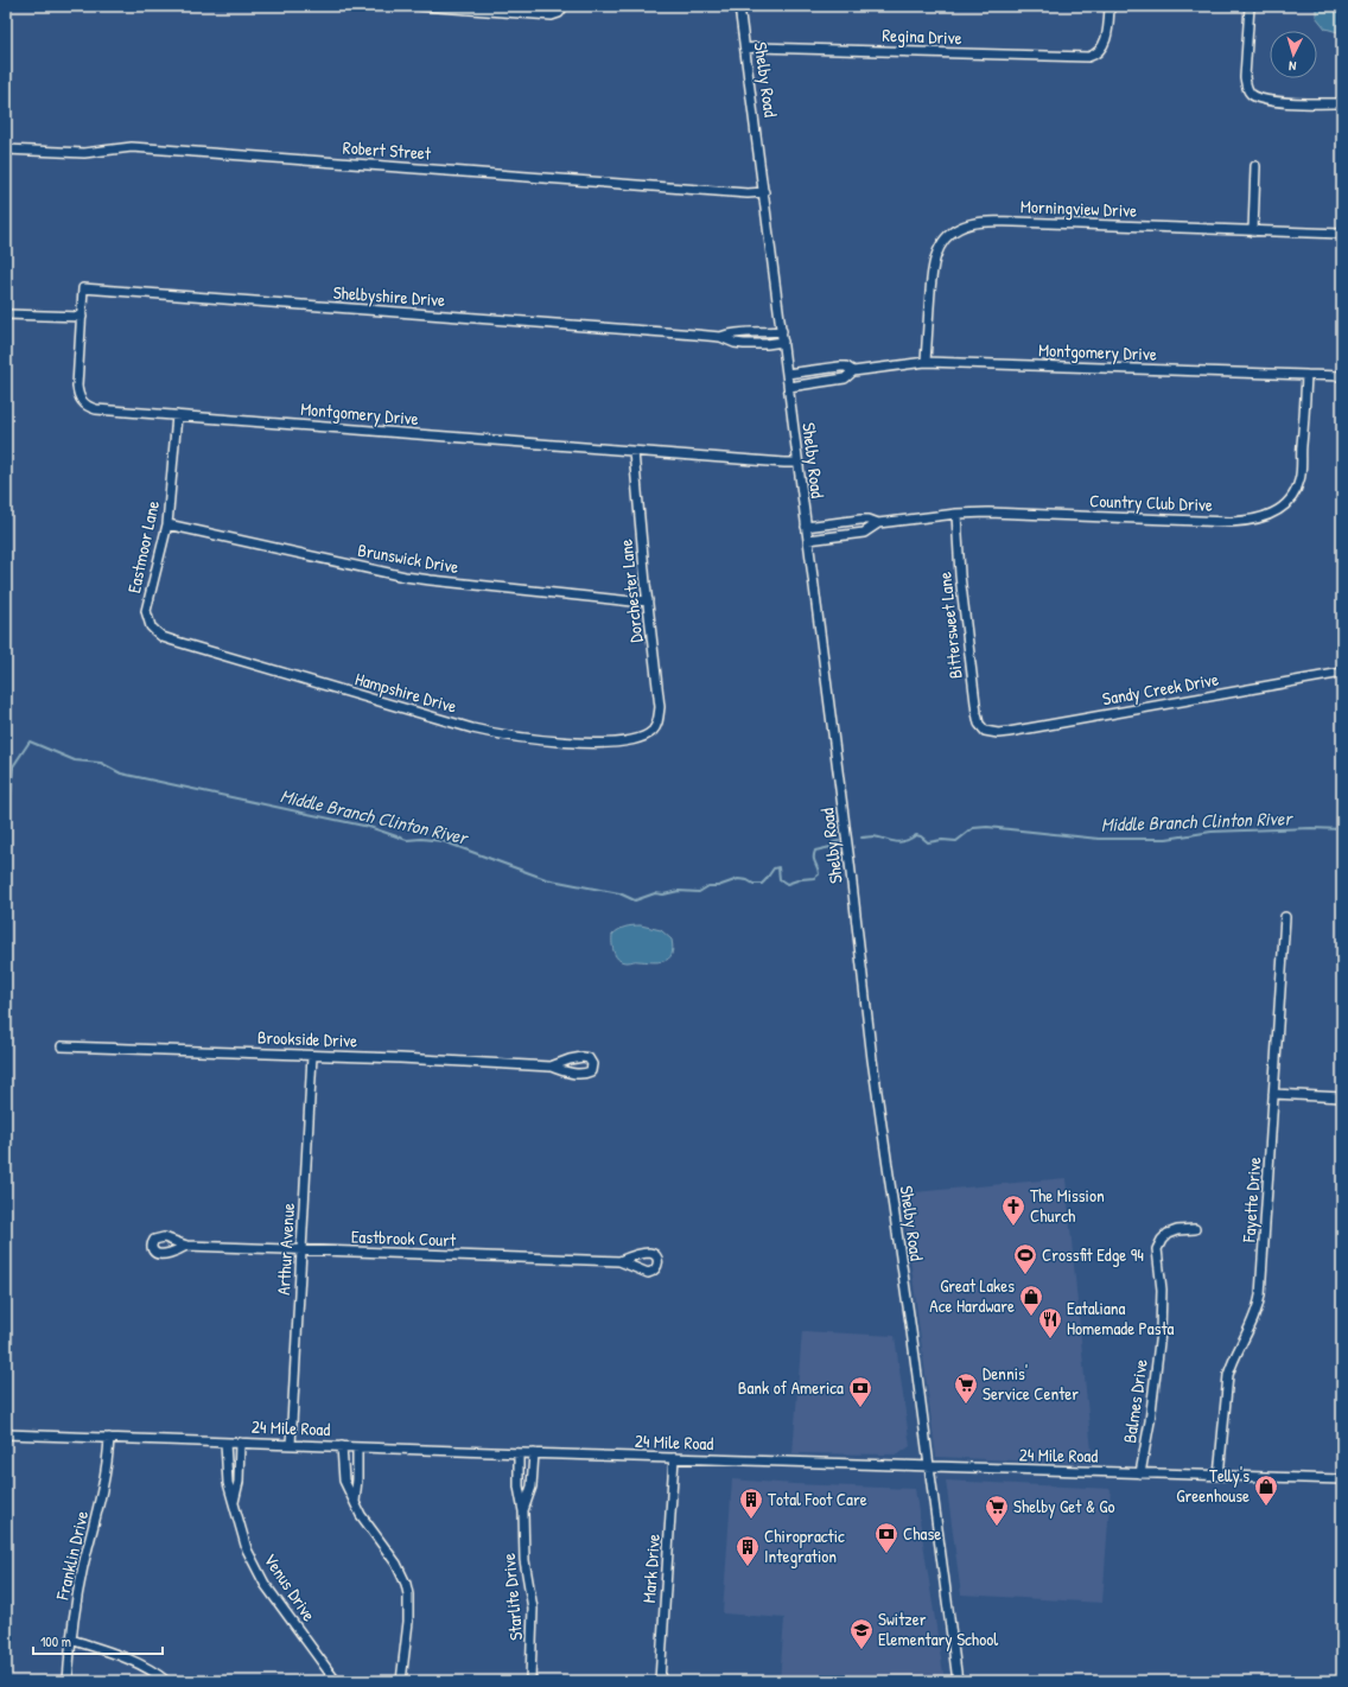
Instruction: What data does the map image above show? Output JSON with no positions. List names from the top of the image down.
{
  "streets": {
    "street": [
      "Regina Drive",
      "Shelby Road",
      "Robert Street",
      "Morningview Drive",
      "Shelbyshire Drive",
      "Montgomery Drive",
      "Country Club Drive",
      "Eastmoor Lane",
      "Brunswick Drive",
      "Dorchester Lane",
      "Bittersweet Lane",
      "Sandy Creek Drive",
      "Hampshire Drive",
      "Brookside Drive",
      "Fayette Drive",
      "Eastbrook Court",
      "Arthur Avenue",
      "Balmes Drive",
      "24 Mile Road",
      "Franklin Drive",
      "Mark Drive",
      "Venus Drive",
      "Starlite Drive"
    ]
  },
  "crossings": [
    ["Regina Drive", "Shelby Road"],
    ["Shelby Road", "Robert Street"],
    ["Shelby Road", "Shelbyshire Drive"],
    ["Shelby Road", "Montgomery Drive"],
    ["Shelby Road", "Country Club Drive"],
    ["Shelby Road", "24 Mile Road"],
    ["Morningview Drive", "Montgomery Drive"],
    ["Shelbyshire Drive", "Montgomery Drive"],
    ["Montgomery Drive", "Country Club Drive"],
    ["Montgomery Drive", "Eastmoor Lane"],
    ["Montgomery Drive", "Dorchester Lane"],
    ["Country Club Drive", "Bittersweet Lane"],
    ["Eastmoor Lane", "Brunswick Drive"],
    ["Eastmoor Lane", "Hampshire Drive"],
    ["Brunswick Drive", "Dorchester Lane"],
    ["Dorchester Lane", "Hampshire Drive"],
    ["Bittersweet Lane", "Sandy Creek Drive"],
    ["Brookside Drive", "Arthur Avenue"],
    ["Fayette Drive", "24 Mile Road"],
    ["Eastbrook Court", "Arthur Avenue"],
    ["Arthur Avenue", "24 Mile Road"],
    ["Balmes Drive", "24 Mile Road"],
    ["24 Mile Road", "Franklin Drive"],
    ["24 Mile Road", "Mark Drive"],
    ["24 Mile Road", "Venus Drive"],
    ["24 Mile Road", "Starlite Drive"]
  ],
  "water": ["Middle Branch Clinton River"],
  "places": {
    "church": ["The Mission Church"],
    "sports": ["Crossfit Edge 94"],
    "shop": ["Great Lakes Ace Hardware", "Telly's Greenhouse"],
    "restaurant": ["Eataliana Homemade Pasta"],
    "supermarket": ["Dennis' Service Center", "Shelby Get & Go"],
    "bank": ["Bank of America", "Chase"],
    "building": ["Total Foot Care", "Chiropractic Integration"],
    "school or university": ["Switzer Elementary School"]
  },
  "scale_bar": "100 m",
  "north": "bottom"
}
